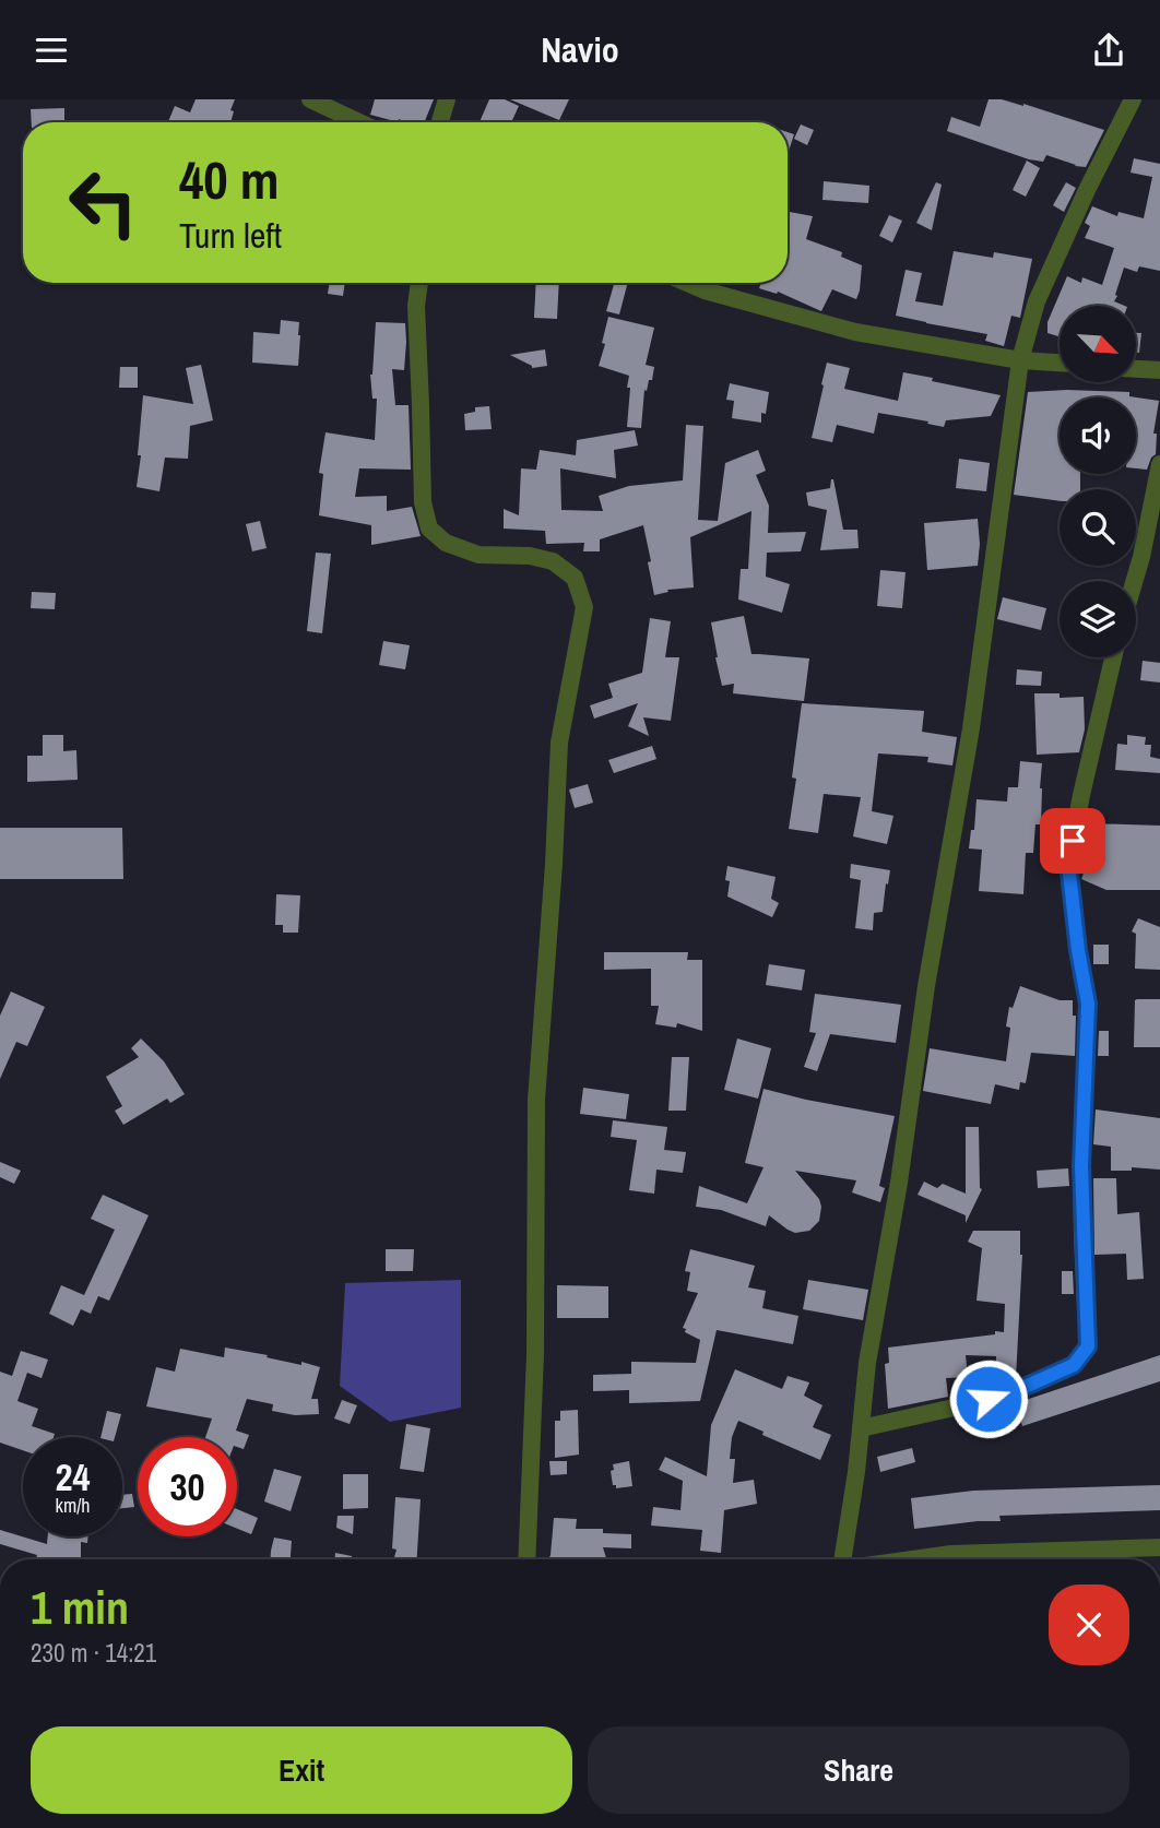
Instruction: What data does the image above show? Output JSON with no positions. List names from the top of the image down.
{
  "north": "bottom right",
  "page": {
    "header": "Navio",
    "turn": ["40 m", "Turn left"],
    "speed": "24 km/h",
    "limit": "30",
    "heading": ["1 min", "230 m · 14:21"],
    "buttons": ["Exit", "Share"]
  }
}
